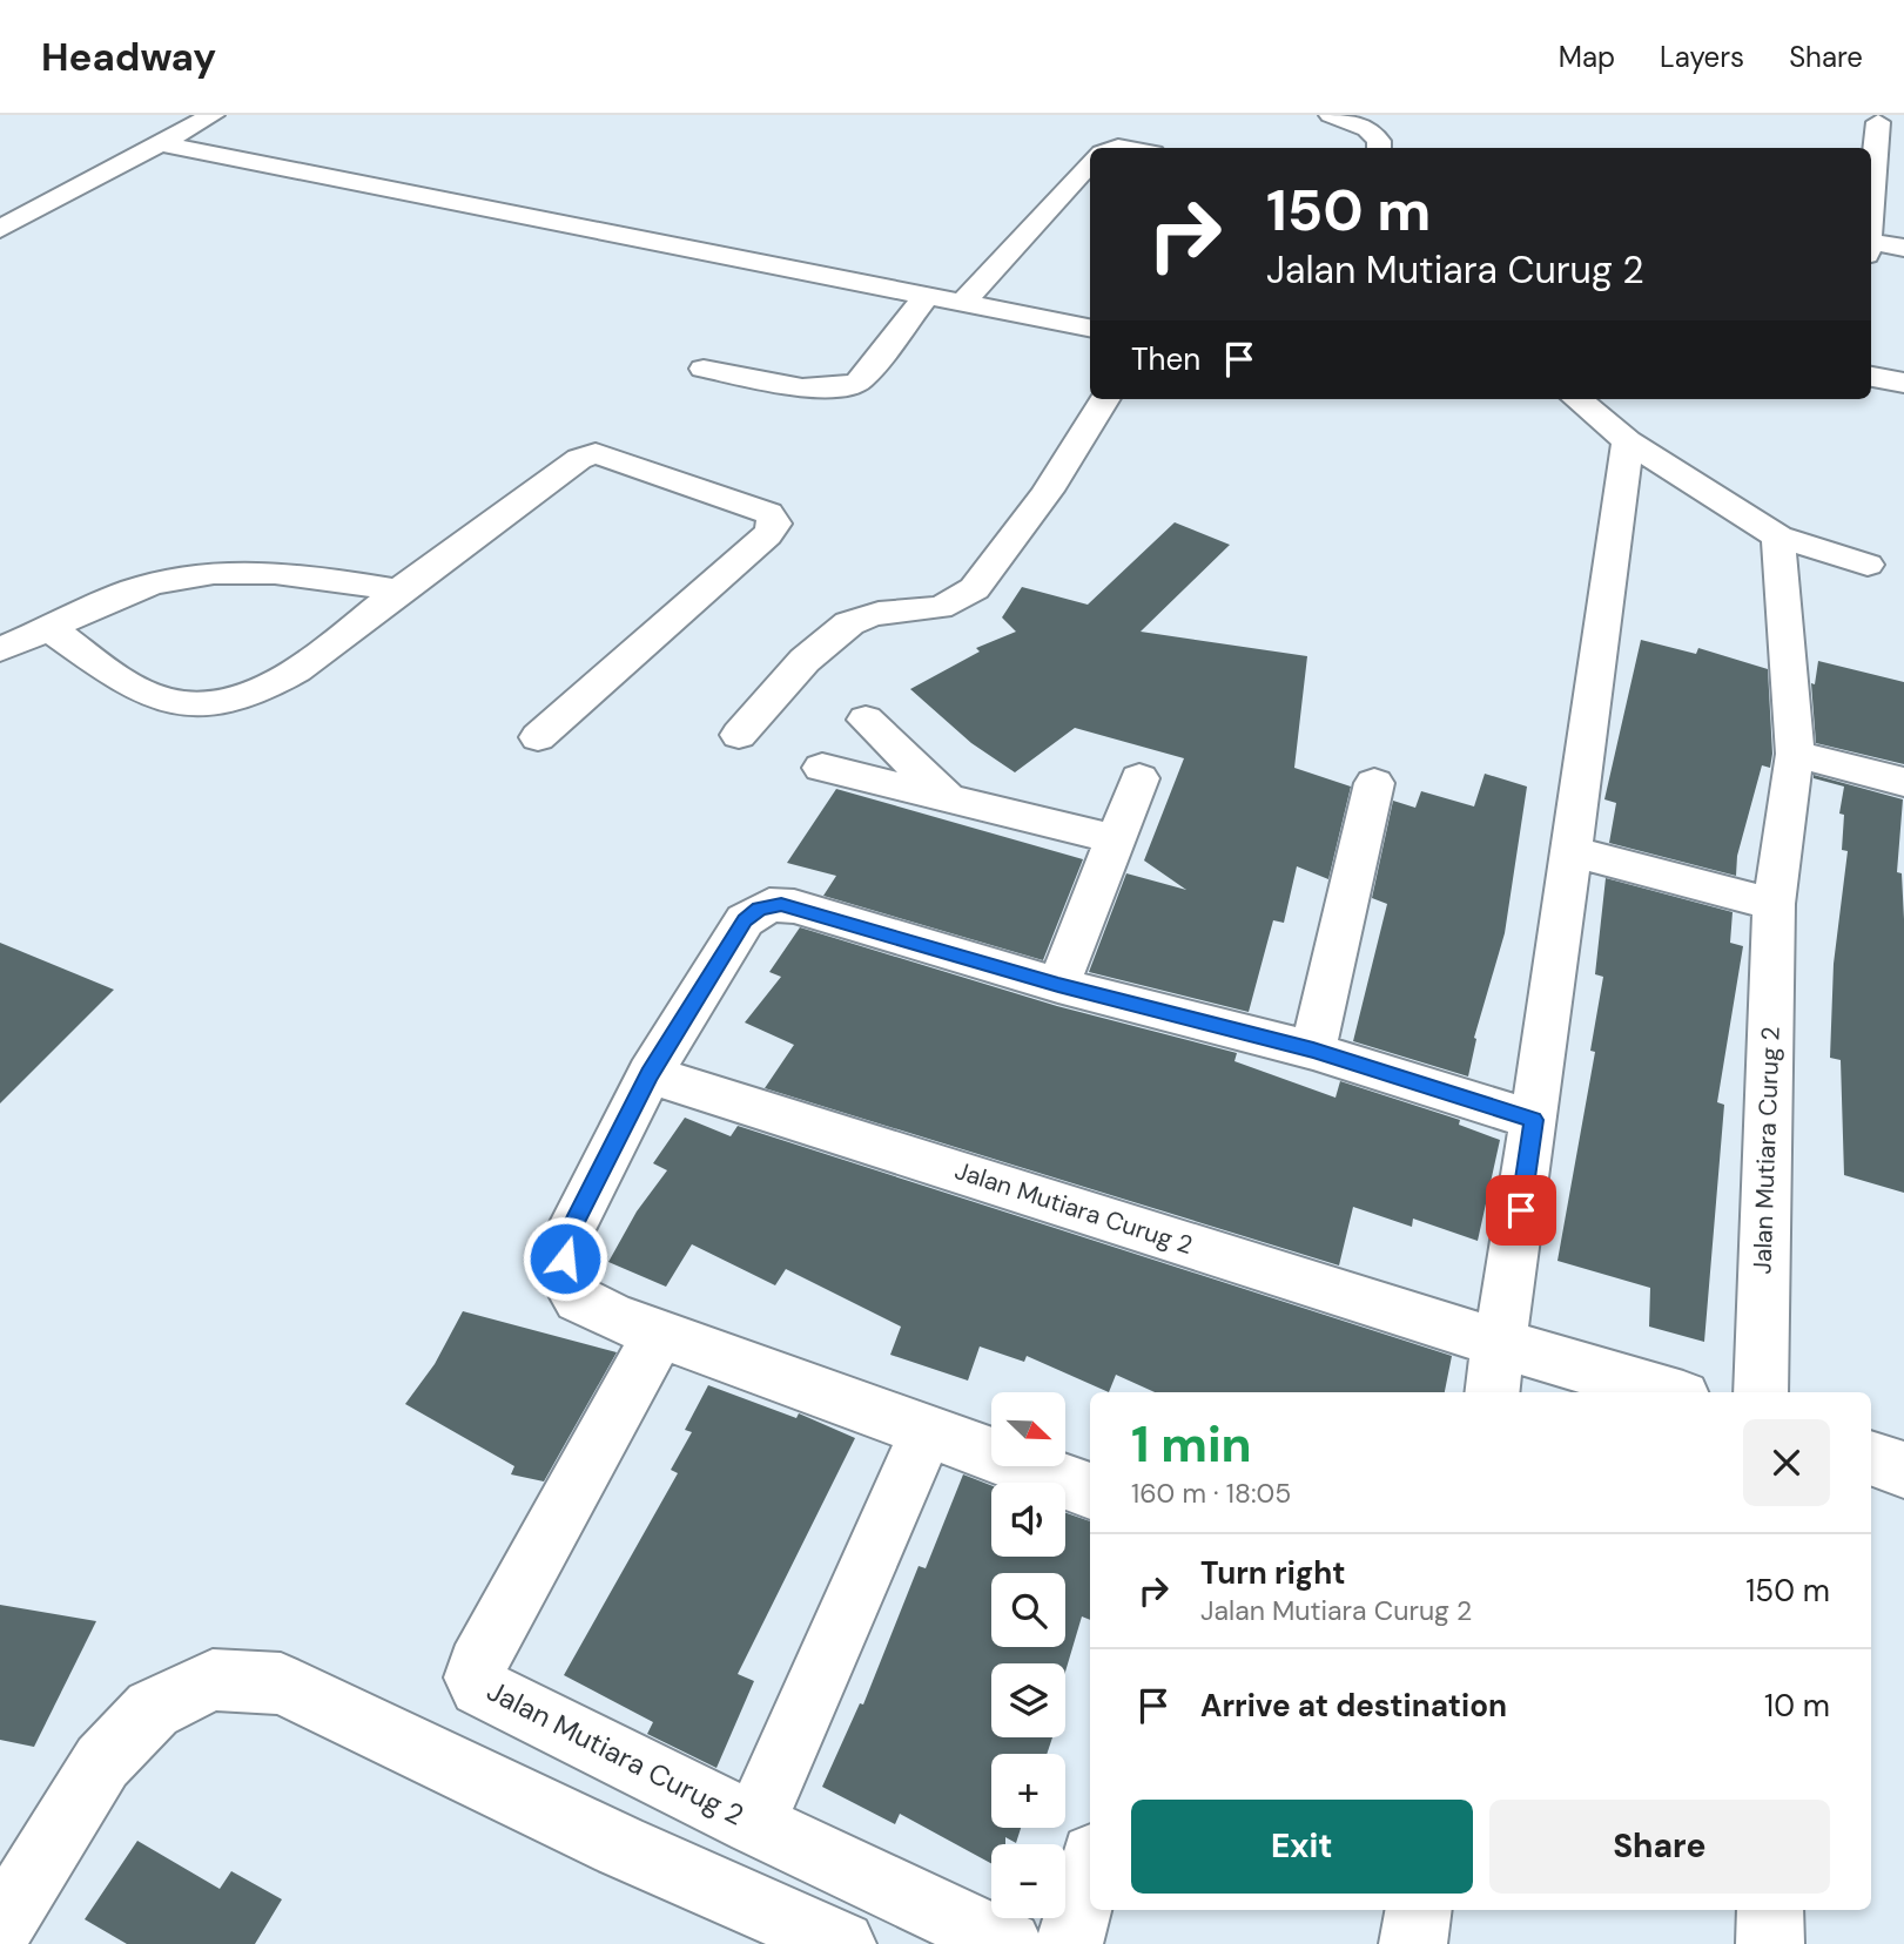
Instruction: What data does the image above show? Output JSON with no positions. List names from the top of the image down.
{
  "streets": {
    "street": ["Jalan Mutiara Curug 2"]
  },
  "north": "bottom right",
  "page": {
    "header": "Headway",
    "nav": ["Map", "Layers", "Share"],
    "turn": ["150 m", "Jalan Mutiara Curug 2"],
    "then": "Then",
    "map_buttons": ["+", "−"],
    "heading": ["1 min", "160 m · 18:05"],
    "list": [
      {
        "name": "Turn right",
        "note": "Jalan Mutiara Curug 2",
        "value": "150 m"
      },
      {
        "name": "Arrive at destination",
        "value": "10 m"
      }
    ],
    "buttons": ["Exit", "Share"]
  }
}
